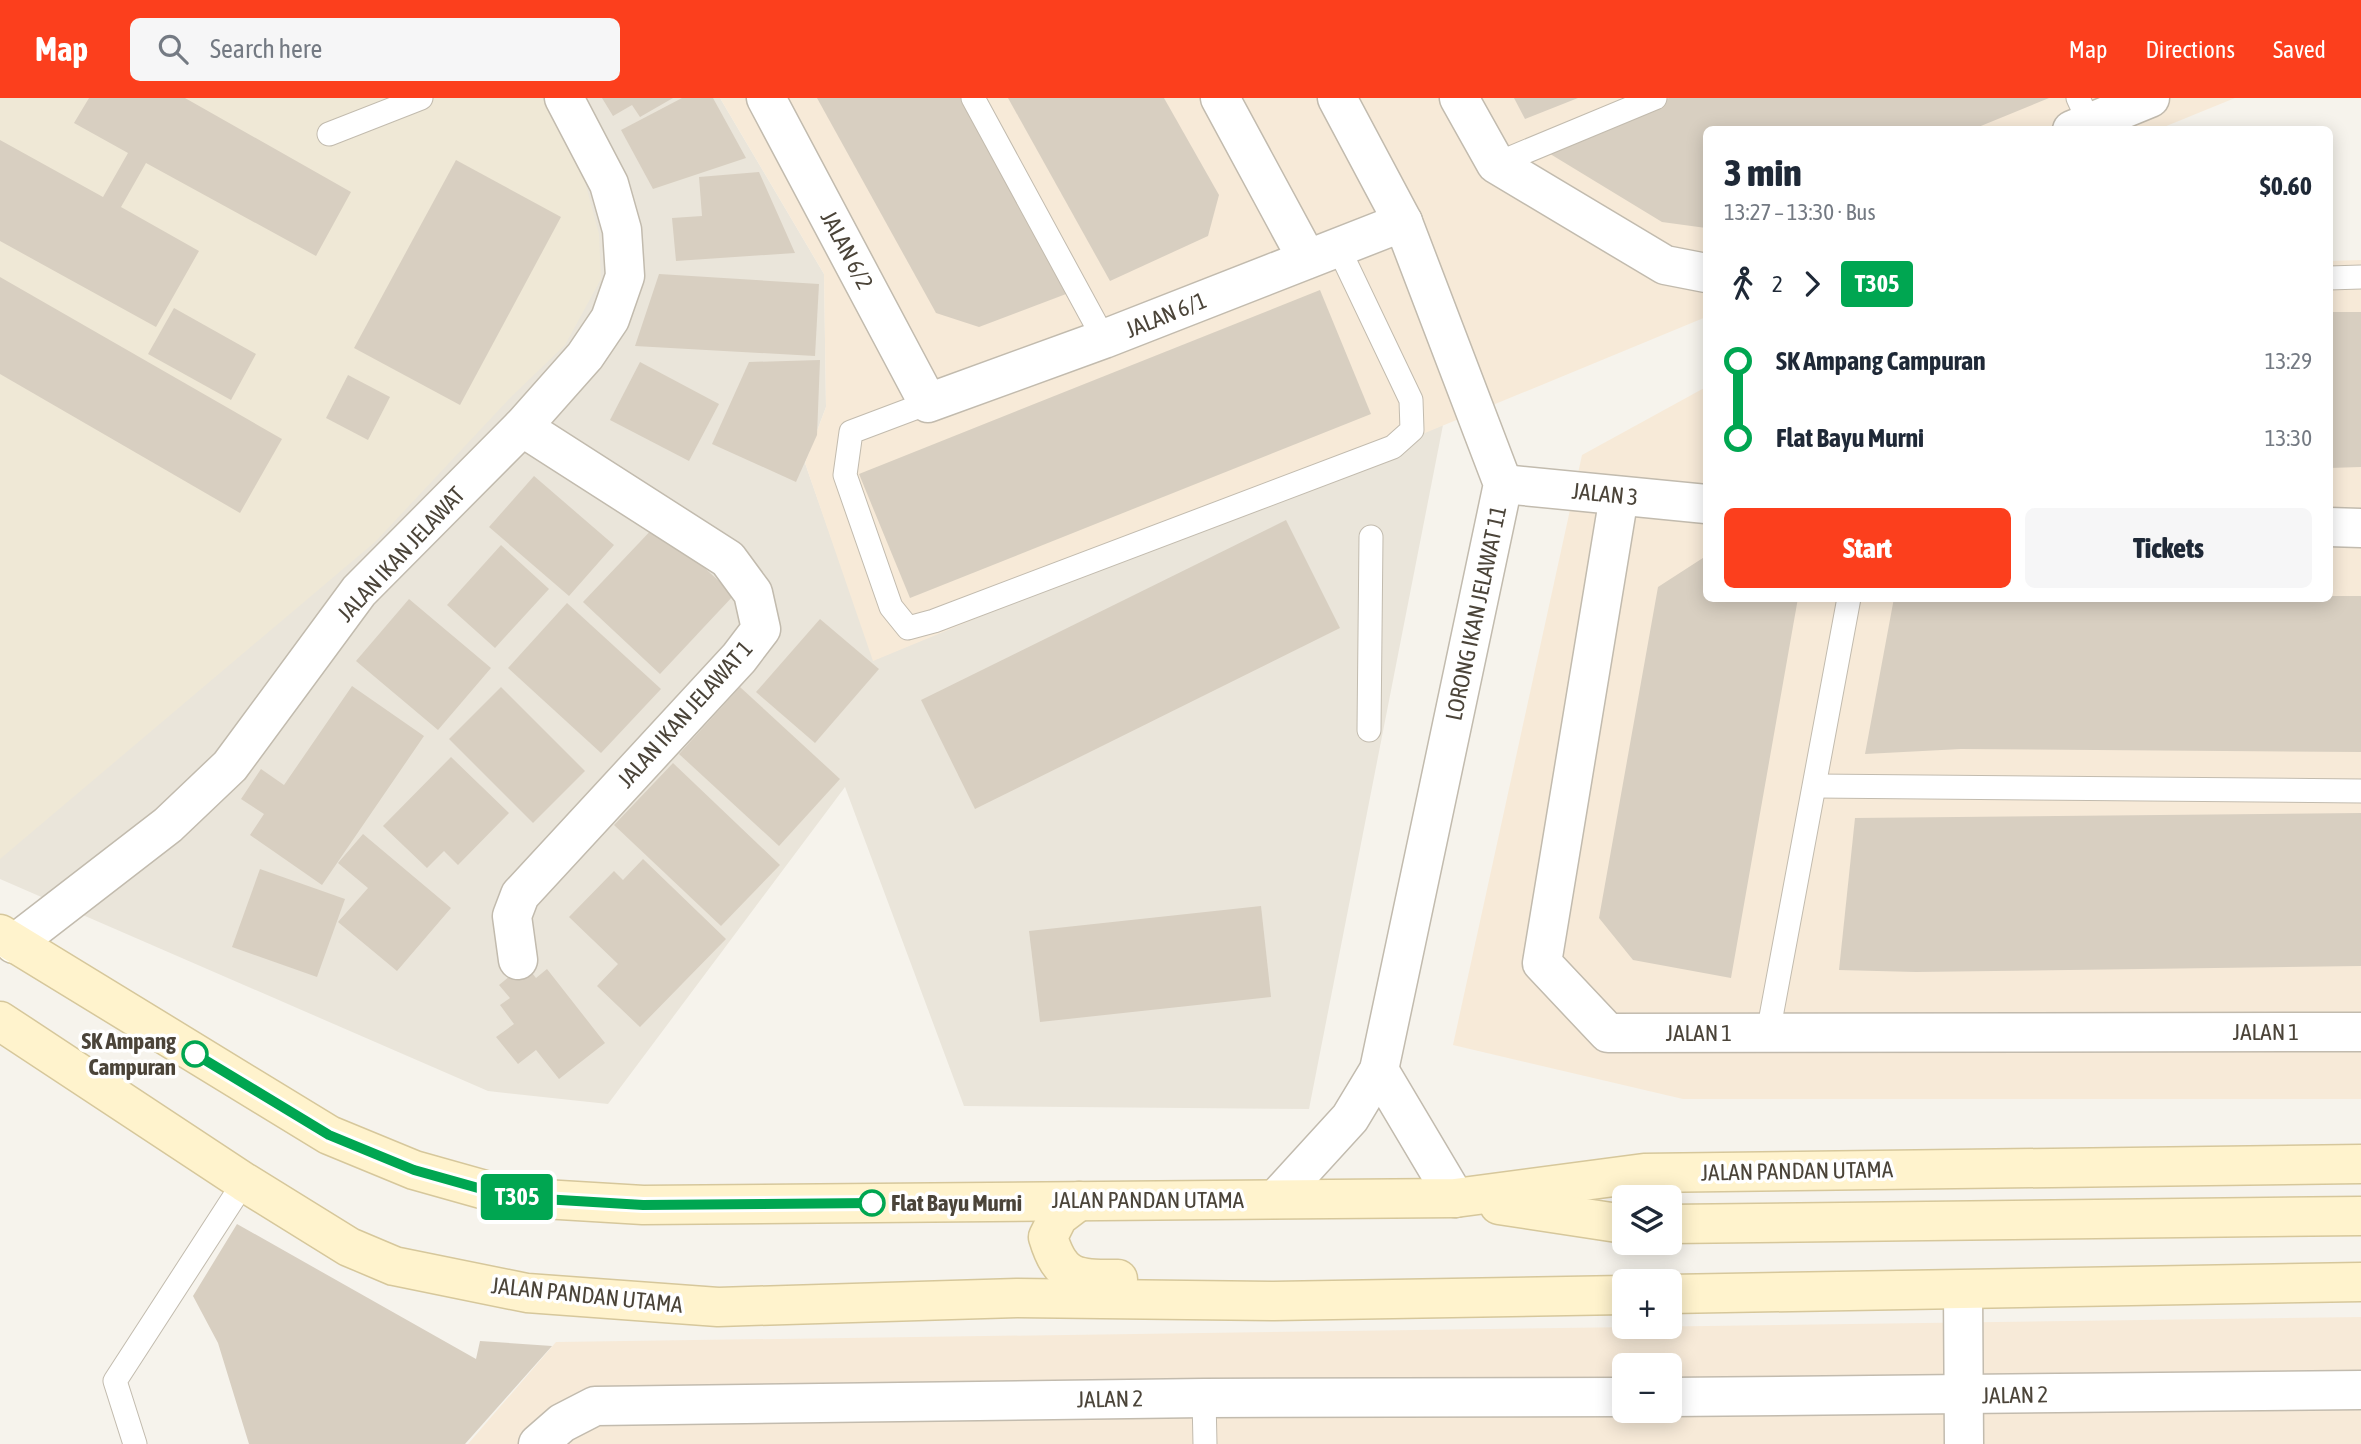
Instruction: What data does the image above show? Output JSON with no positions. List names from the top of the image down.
{
  "streets": {
    "main road": ["JALAN PANDAN UTAMA"],
    "street": [
      "JALAN 6/2",
      "JALAN 6/1",
      "JALAN 3",
      "JALAN IKAN JELAWAT",
      "LORONG IKAN JELAWAT 11",
      "JALAN IKAN JELAWAT 1",
      "JALAN 1",
      "JALAN 2"
    ]
  },
  "crossings": [
    ["JALAN 6/2", "JALAN 6/1"],
    ["JALAN 6/1", "LORONG IKAN JELAWAT 11"],
    ["JALAN 3", "LORONG IKAN JELAWAT 11"],
    ["JALAN 3", "JALAN 1"],
    ["JALAN IKAN JELAWAT", "JALAN IKAN JELAWAT 1"],
    ["JALAN IKAN JELAWAT", "JALAN PANDAN UTAMA"],
    ["LORONG IKAN JELAWAT 11", "JALAN PANDAN UTAMA"]
  ],
  "places": ["SK Ampang Campuran", "Flat Bayu Murni"],
  "lines": ["bus line T305"],
  "page": {
    "header": "Map",
    "search": "Search here",
    "nav": ["Map", "Directions", "Saved"],
    "on_map": "T305",
    "heading": ["3 min", "13:27 – 13:30 · Bus", "$0.60"],
    "legs": ["2", "T305"],
    "list": [
      {
        "name": "SK Ampang Campuran",
        "value": "13:29"
      },
      {
        "name": "Flat Bayu Murni",
        "value": "13:30"
      }
    ],
    "buttons": ["Start", "Tickets"],
    "map_buttons": ["+", "−"]
  }
}
